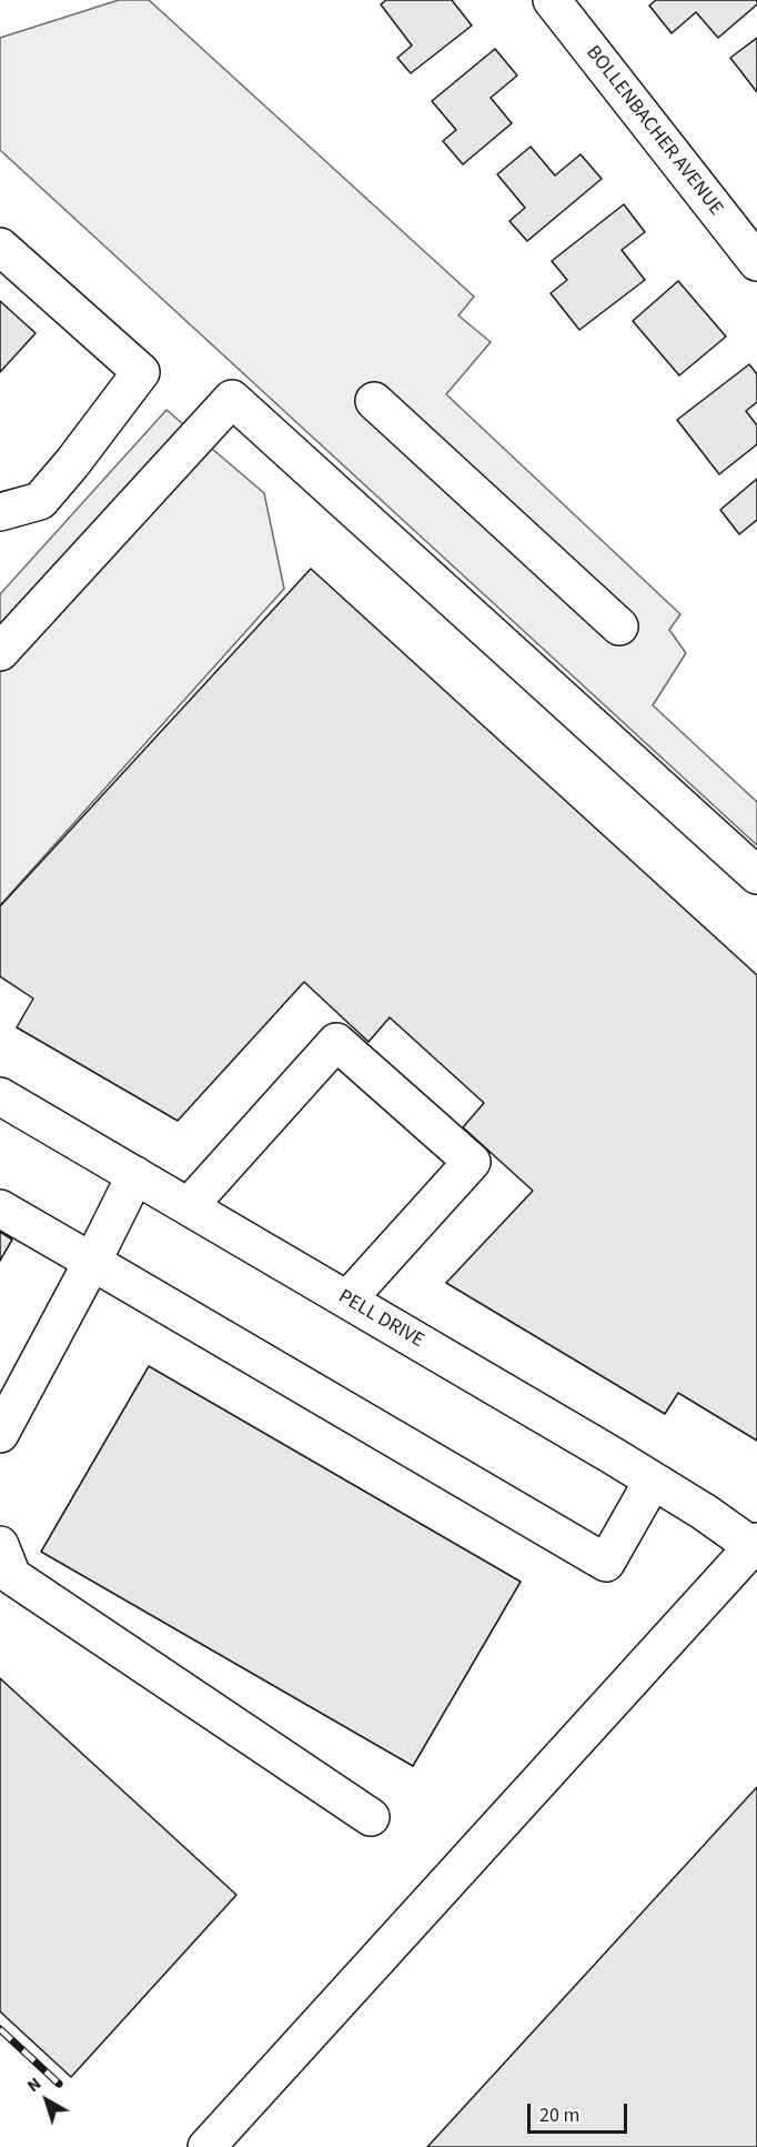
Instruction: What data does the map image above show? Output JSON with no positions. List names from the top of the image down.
{
  "streets": {
    "street": ["BOLLENBACHER AVENUE", "PELL DRIVE"]
  },
  "scale_bar": "20 m",
  "north": "top left"
}
